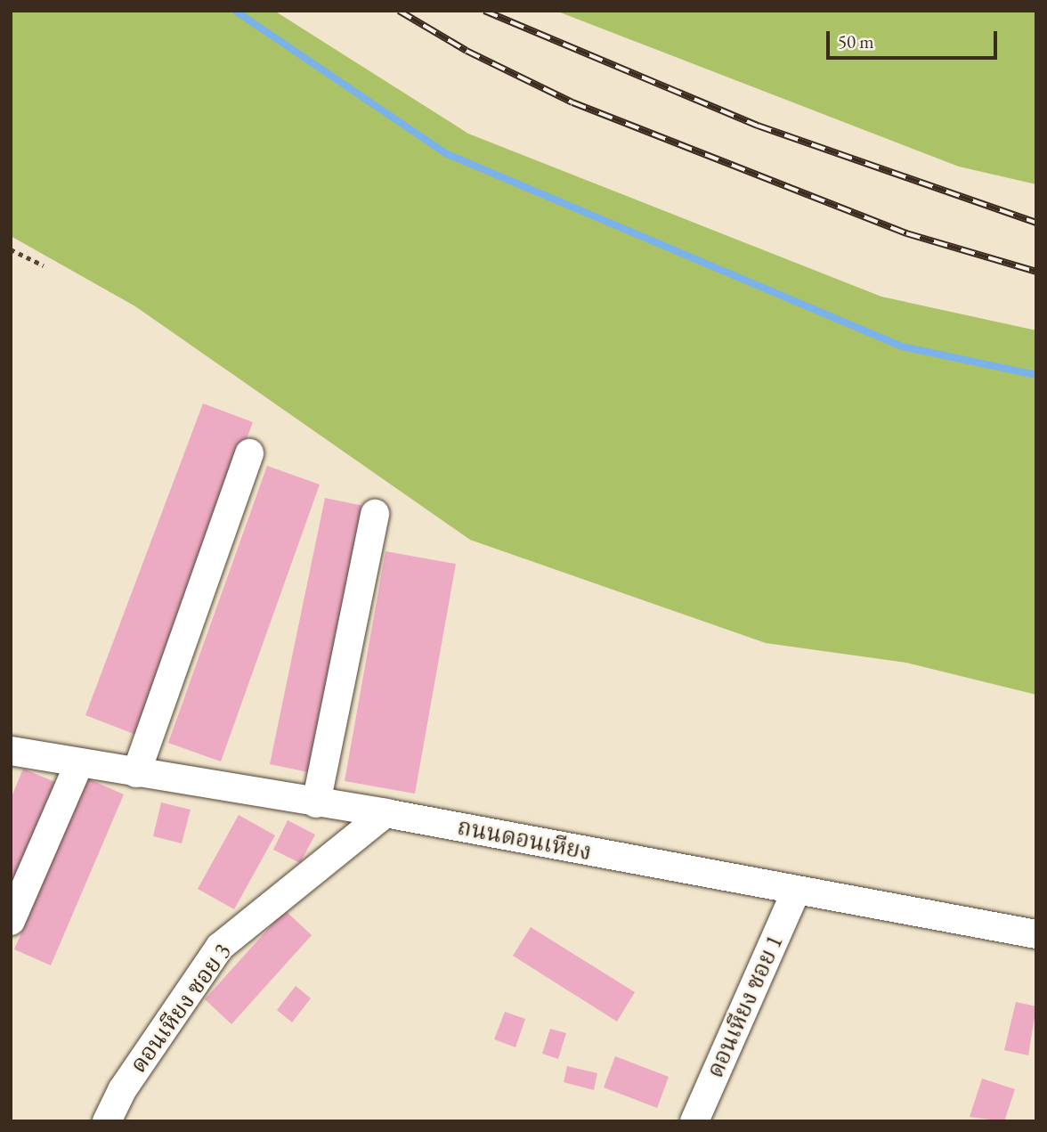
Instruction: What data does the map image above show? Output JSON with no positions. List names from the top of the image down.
{
  "streets": {
    "street": ["ถนนดอนเหียง", "ดอนเหียง ซอย 1", "ดอนเหียง ซอย 3"]
  },
  "crossings": [
    ["ถนนดอนเหียง", "ดอนเหียง ซอย 1"],
    ["ถนนดอนเหียง", "ดอนเหียง ซอย 3"]
  ],
  "scale_bar": "50 m"
}
